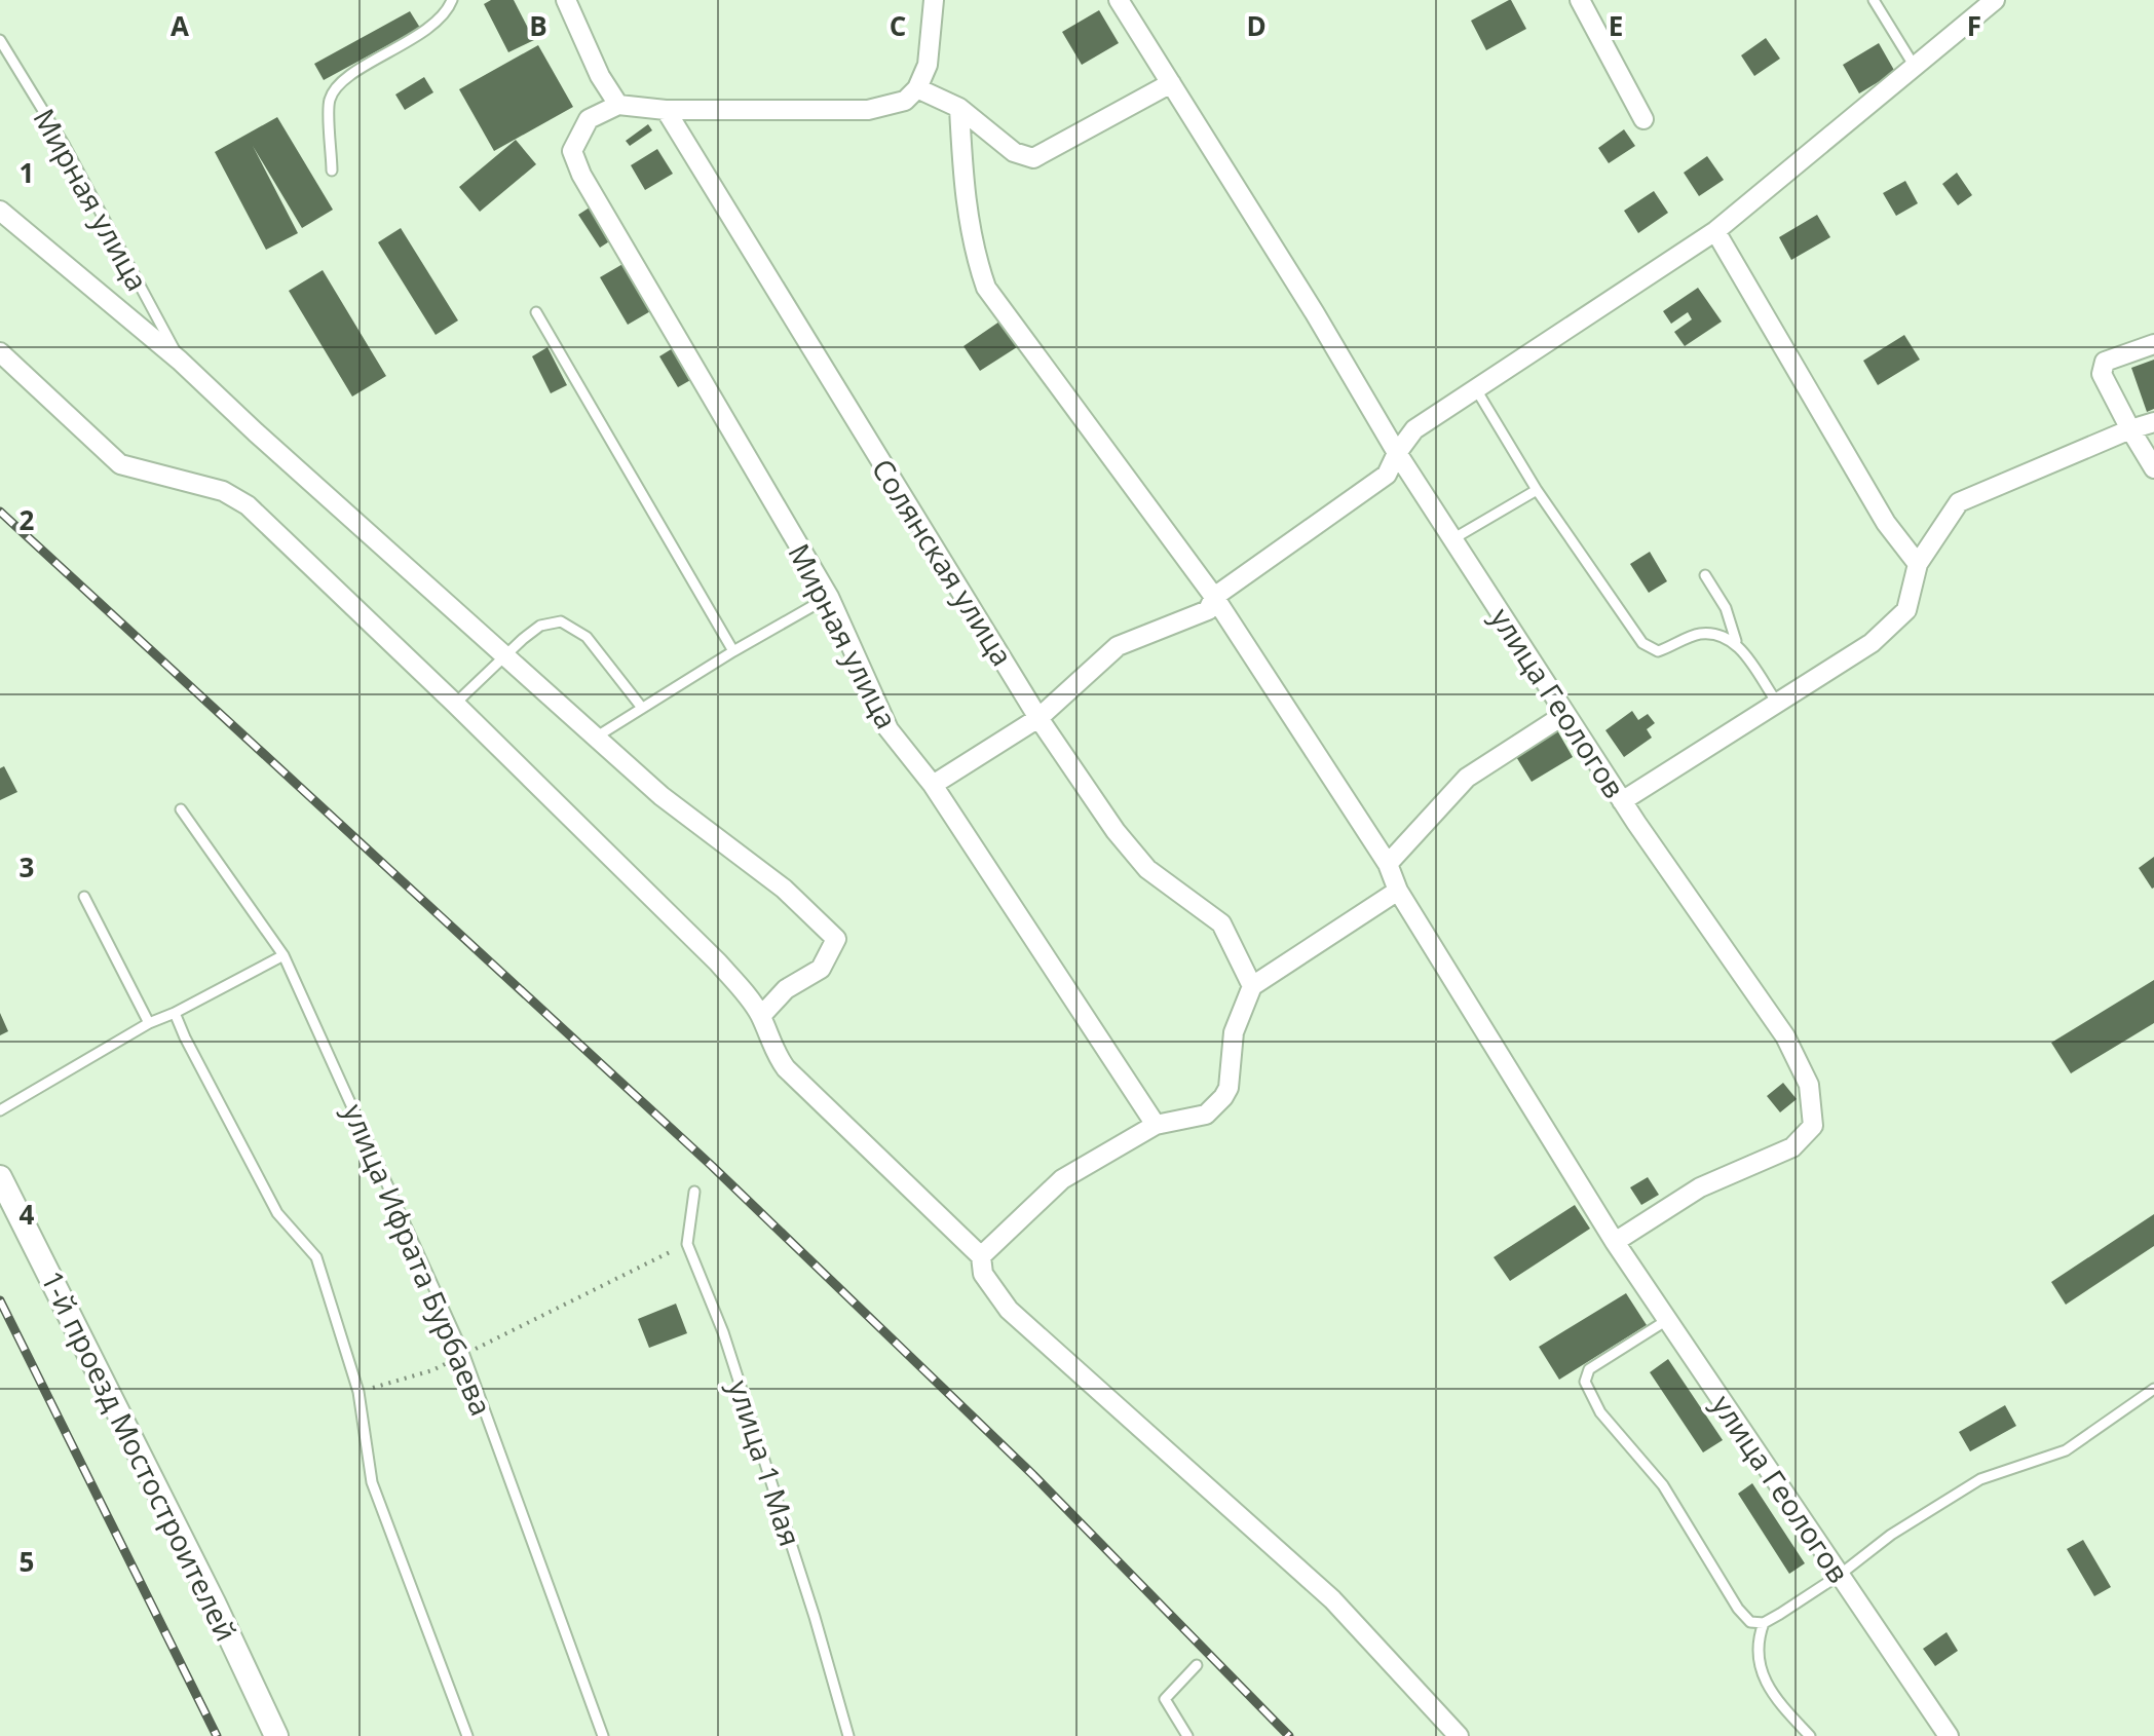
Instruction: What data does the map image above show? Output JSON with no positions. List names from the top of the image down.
{
  "streets": {
    "street": [
      "Мирная улица",
      "Солянская улица",
      "улица Геологов",
      "1-й проезд Мостостроителей"
    ],
    "lane": ["улица Ифрата Бурбаева", "улица 1 Мая"]
  },
  "grid": {
    "columns": [
      "A",
      "B",
      "C",
      "D",
      "E",
      "F"
    ],
    "rows": [
      "1",
      "2",
      "3",
      "4",
      "5"
    ]
  }
}
